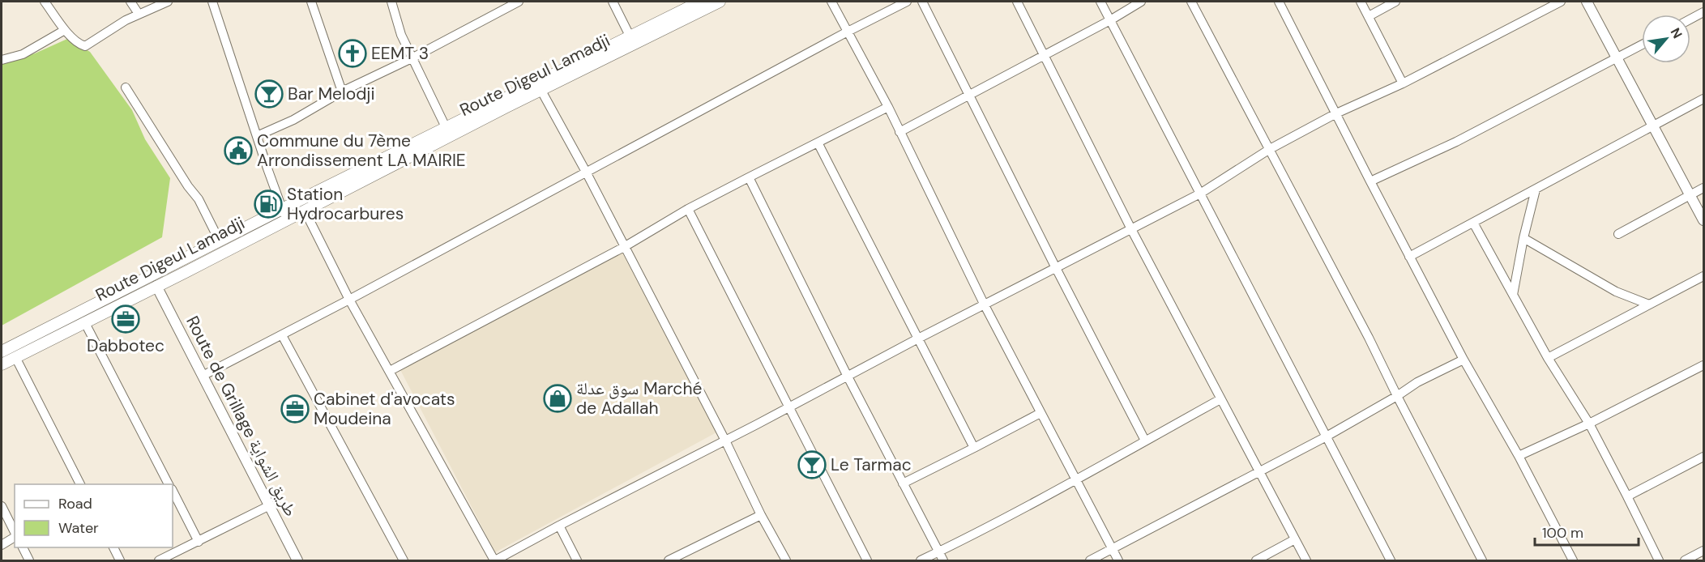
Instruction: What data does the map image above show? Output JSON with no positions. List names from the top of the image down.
{
  "streets": {
    "main road": ["Route Digeul Lamadji"],
    "street": ["Route de Grillage طريق الشواية"]
  },
  "crossings": [
    ["Route Digeul Lamadji", "Route de Grillage طريق الشواية"]
  ],
  "places": {
    "church": ["EEMT 3"],
    "bar": ["Bar Melodji", "Le Tarmac"],
    "public building": ["Commune du 7ème Arrondissement LA MAIRIE"],
    "fuel station": ["Station Hydrocarbures"],
    "office": ["Dabbotec", "Cabinet d'avocats Moudeina"],
    "shop": ["سوق عدلة Marché de Adallah"]
  },
  "legend": ["Road", "Water"],
  "scale_bar": "100 m",
  "north": "top right"
}
